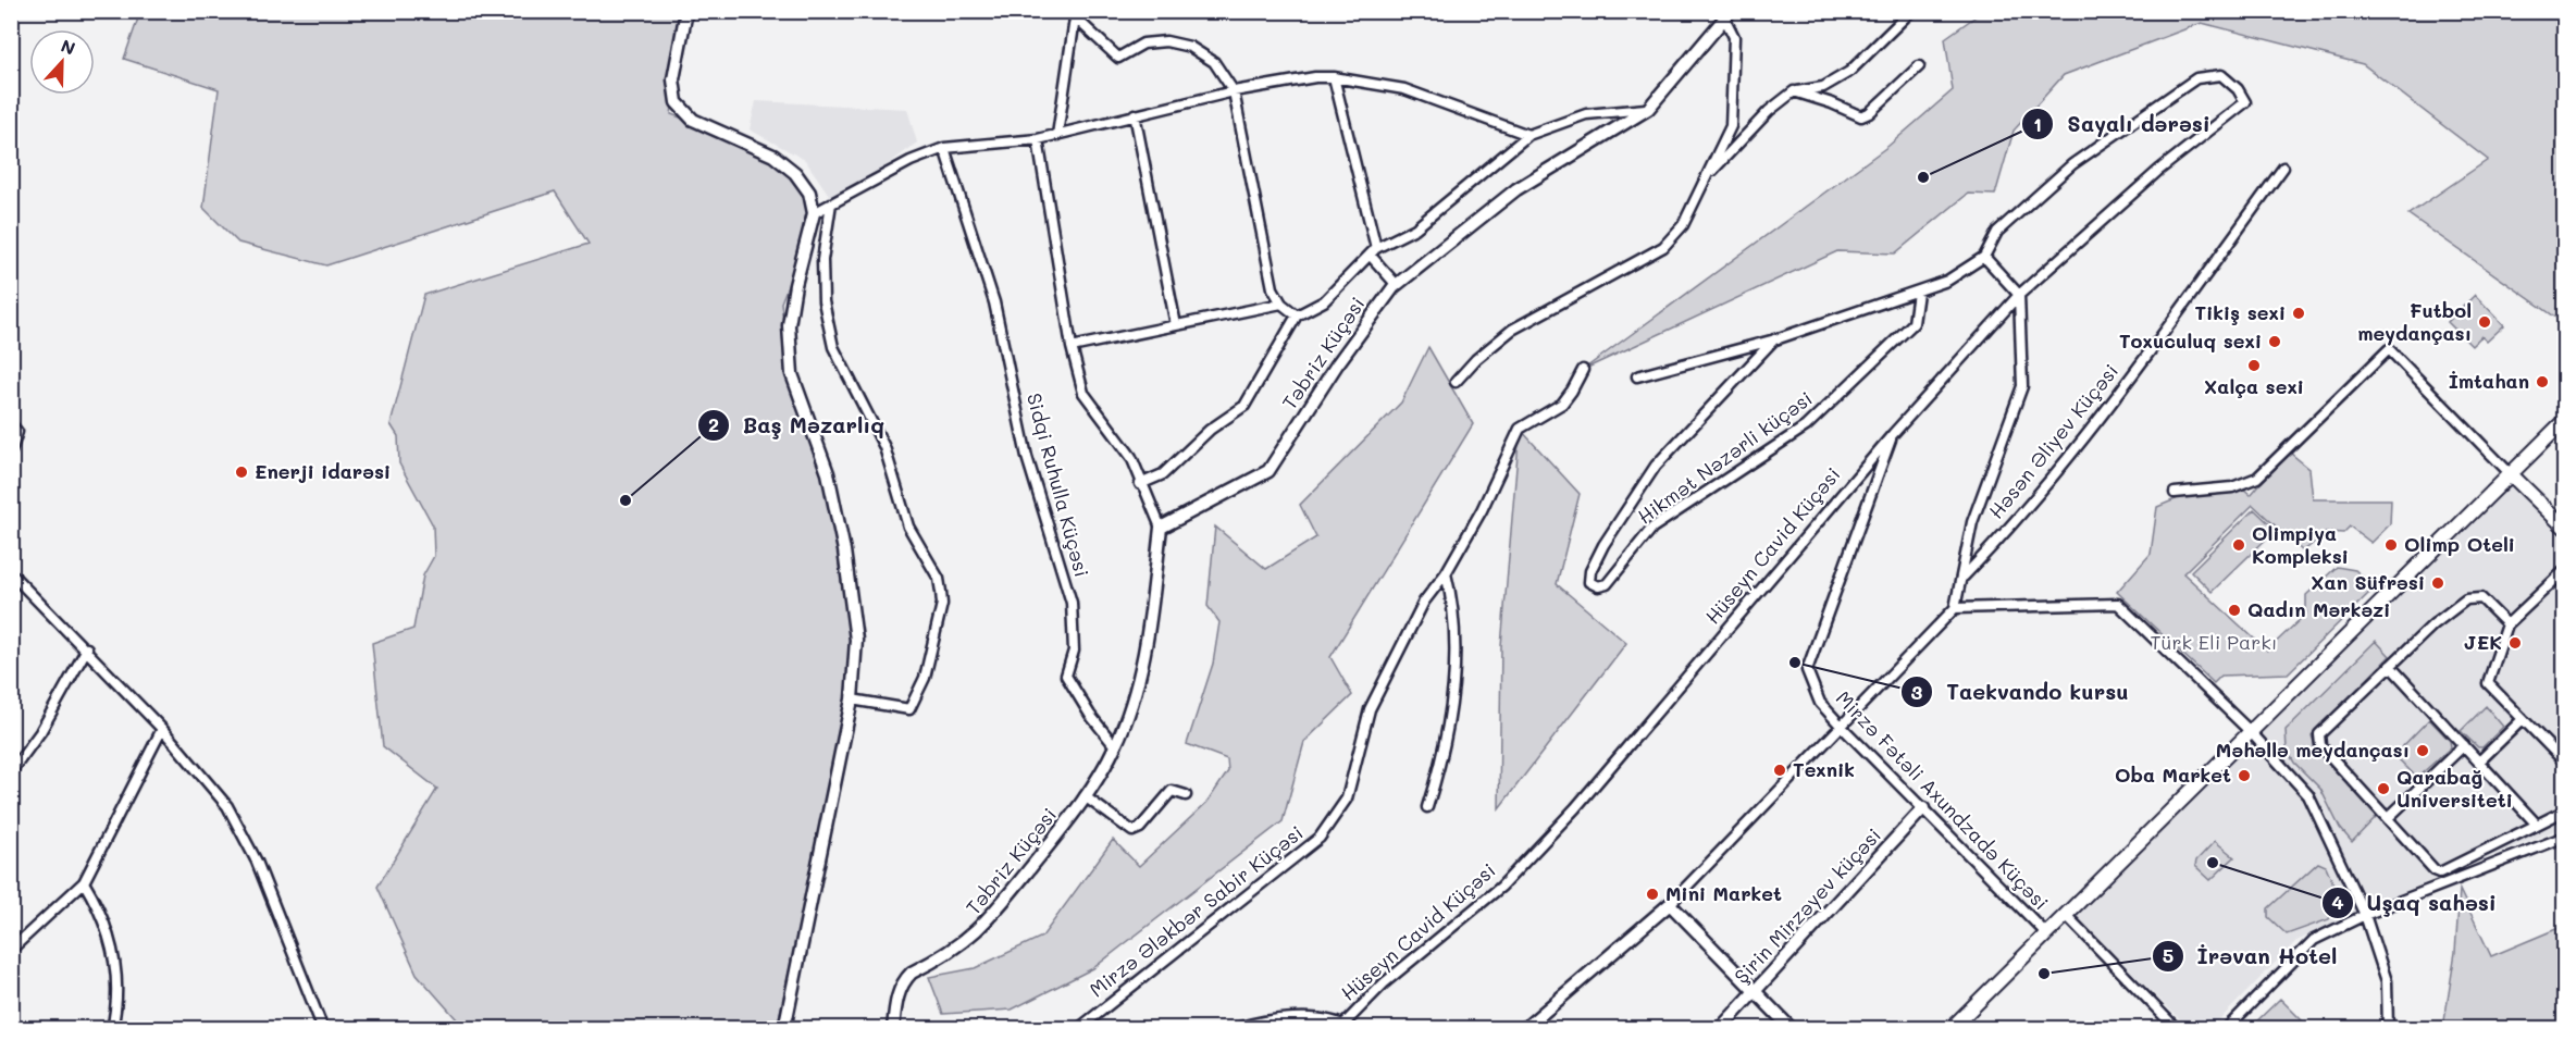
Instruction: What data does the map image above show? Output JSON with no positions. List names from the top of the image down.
{
  "streets": {
    "street": [
      "Təbriz Küçəsi",
      "Həsən Əliyev Küçəsi",
      "Hikmət Nəzərli küçəsi",
      "Sidqi Ruhulla Küçəsi",
      "Hüseyn Cavid Küçəsi",
      "Mirzə Fətəli Axundzadə Küçəsi",
      "Şirin Mirzəyev küçəsi",
      "Mirzə Ələkbər Sabir Küçəsi"
    ]
  },
  "crossings": [
    ["Təbriz Küçəsi", "Sidqi Ruhulla Küçəsi"],
    ["Həsən Əliyev Küçəsi", "Hüseyn Cavid Küçəsi"],
    ["Həsən Əliyev Küçəsi", "Mirzə Fətəli Axundzadə Küçəsi"],
    ["Hikmət Nəzərli küçəsi", "Hüseyn Cavid Küçəsi"],
    ["Hüseyn Cavid Küçəsi", "Mirzə Fətəli Axundzadə Küçəsi"],
    ["Mirzə Fətəli Axundzadə Küçəsi", "Şirin Mirzəyev küçəsi"]
  ],
  "parks": ["Türk Eli Parkı"],
  "places": [
    "Sayalı dərəsi",
    "Tikiş sexi",
    "Futbol meydançası",
    "Toxuculuq sexi",
    "Xalça sexi",
    "İmtahan",
    "Enerji idarəsi",
    "Baş Məzarlıq",
    "Olimpiya Kompleksi",
    "Olimp Oteli",
    "Xan Süfrəsi",
    "Qadın Mərkəzi",
    "JEK",
    "Taekvando kursu",
    "Məhəllə meydançası",
    "Texnik",
    "Oba Market",
    "Qarabağ Universiteti",
    "Uşaq sahəsi",
    "Mini Market",
    "İrəvan Hotel"
  ],
  "north": "top"
}
